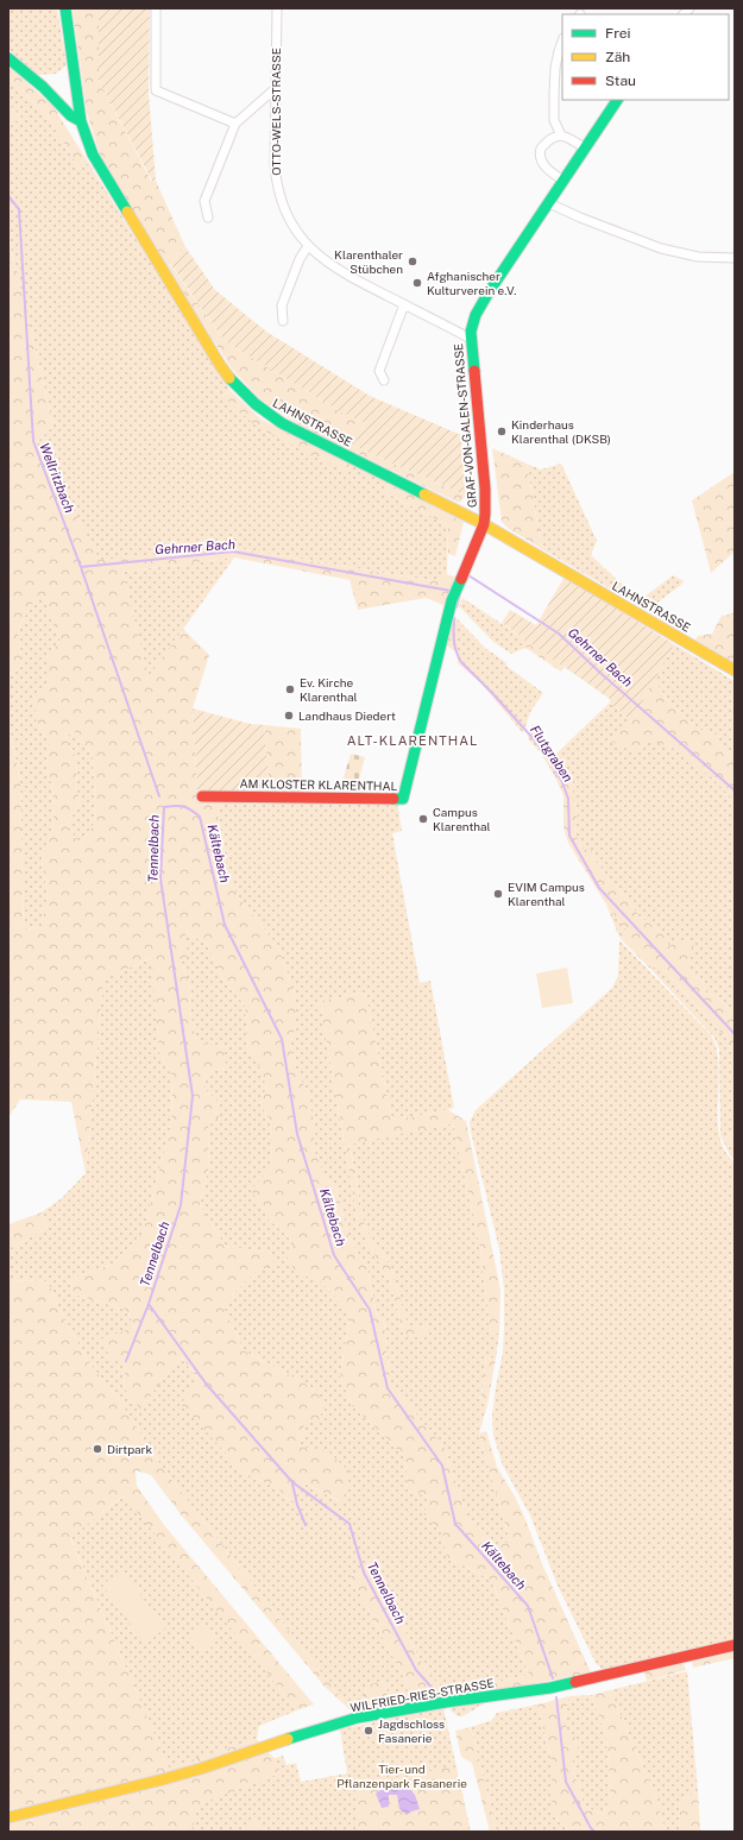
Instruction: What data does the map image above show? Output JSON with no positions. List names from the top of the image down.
{
  "streets": {
    "street": [
      "OTTO-WELS-STRASSE",
      "LAHNSTRASSE",
      "GRAF-VON-GALEN-STRASSE",
      "AM KLOSTER KLARENTHAL",
      "WILFRIED-RIES-STRASSE"
    ]
  },
  "crossings": [
    ["OTTO-WELS-STRASSE", "GRAF-VON-GALEN-STRASSE"],
    ["LAHNSTRASSE", "GRAF-VON-GALEN-STRASSE"],
    ["LAHNSTRASSE", "AM KLOSTER KLARENTHAL"],
    ["GRAF-VON-GALEN-STRASSE", "AM KLOSTER KLARENTHAL"]
  ],
  "districts": ["ALT-KLARENTHAL"],
  "water": [
    "Wellritzbach",
    "Gehrner Bach",
    "Flutgraben",
    "Tennelbach",
    "Kältebach"
  ],
  "parks": ["Tier- und Pflanzenpark Fasanerie"],
  "places": [
    "Klarenthaler Stübchen",
    "Afghanischer Kulturverein e.V.",
    "Kinderhaus Klarenthal (DKSB)",
    "Ev. Kirche Klarenthal",
    "Landhaus Diedert",
    "Campus Klarenthal",
    "EVIM Campus Klarenthal",
    "Dirtpark",
    "Jagdschloss Fasanerie"
  ],
  "legend": ["Frei", "Zäh", "Stau"]
}
